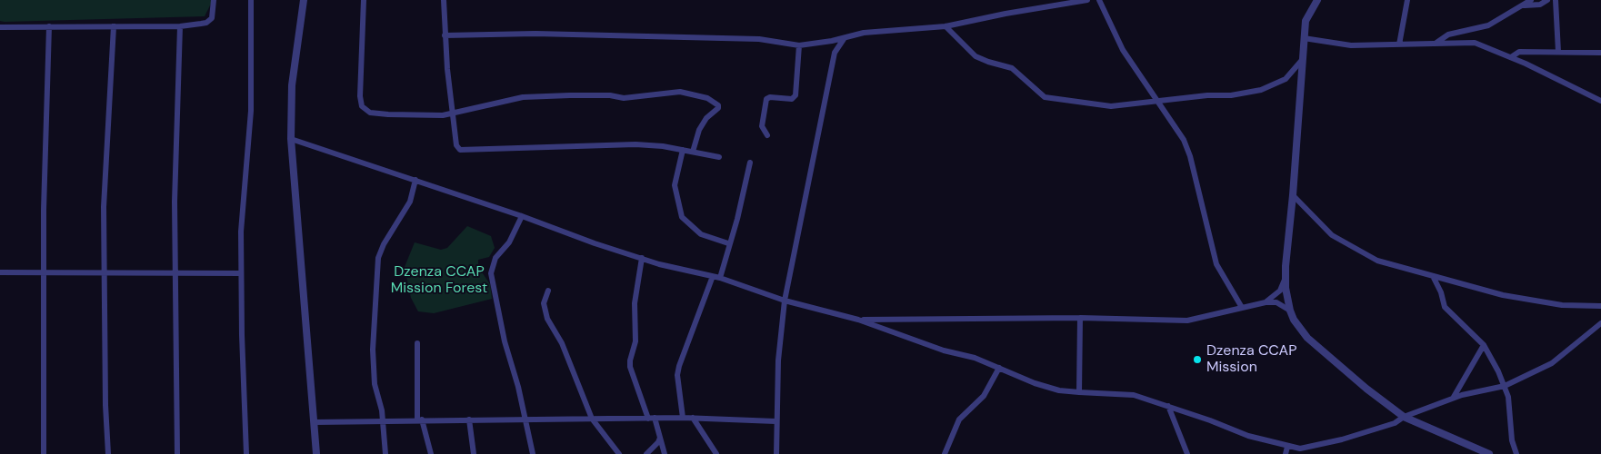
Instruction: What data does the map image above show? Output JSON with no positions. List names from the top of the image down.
{
  "parks": ["Dzenza CCAP Mission Forest"],
  "places": ["Dzenza CCAP Mission"]
}
